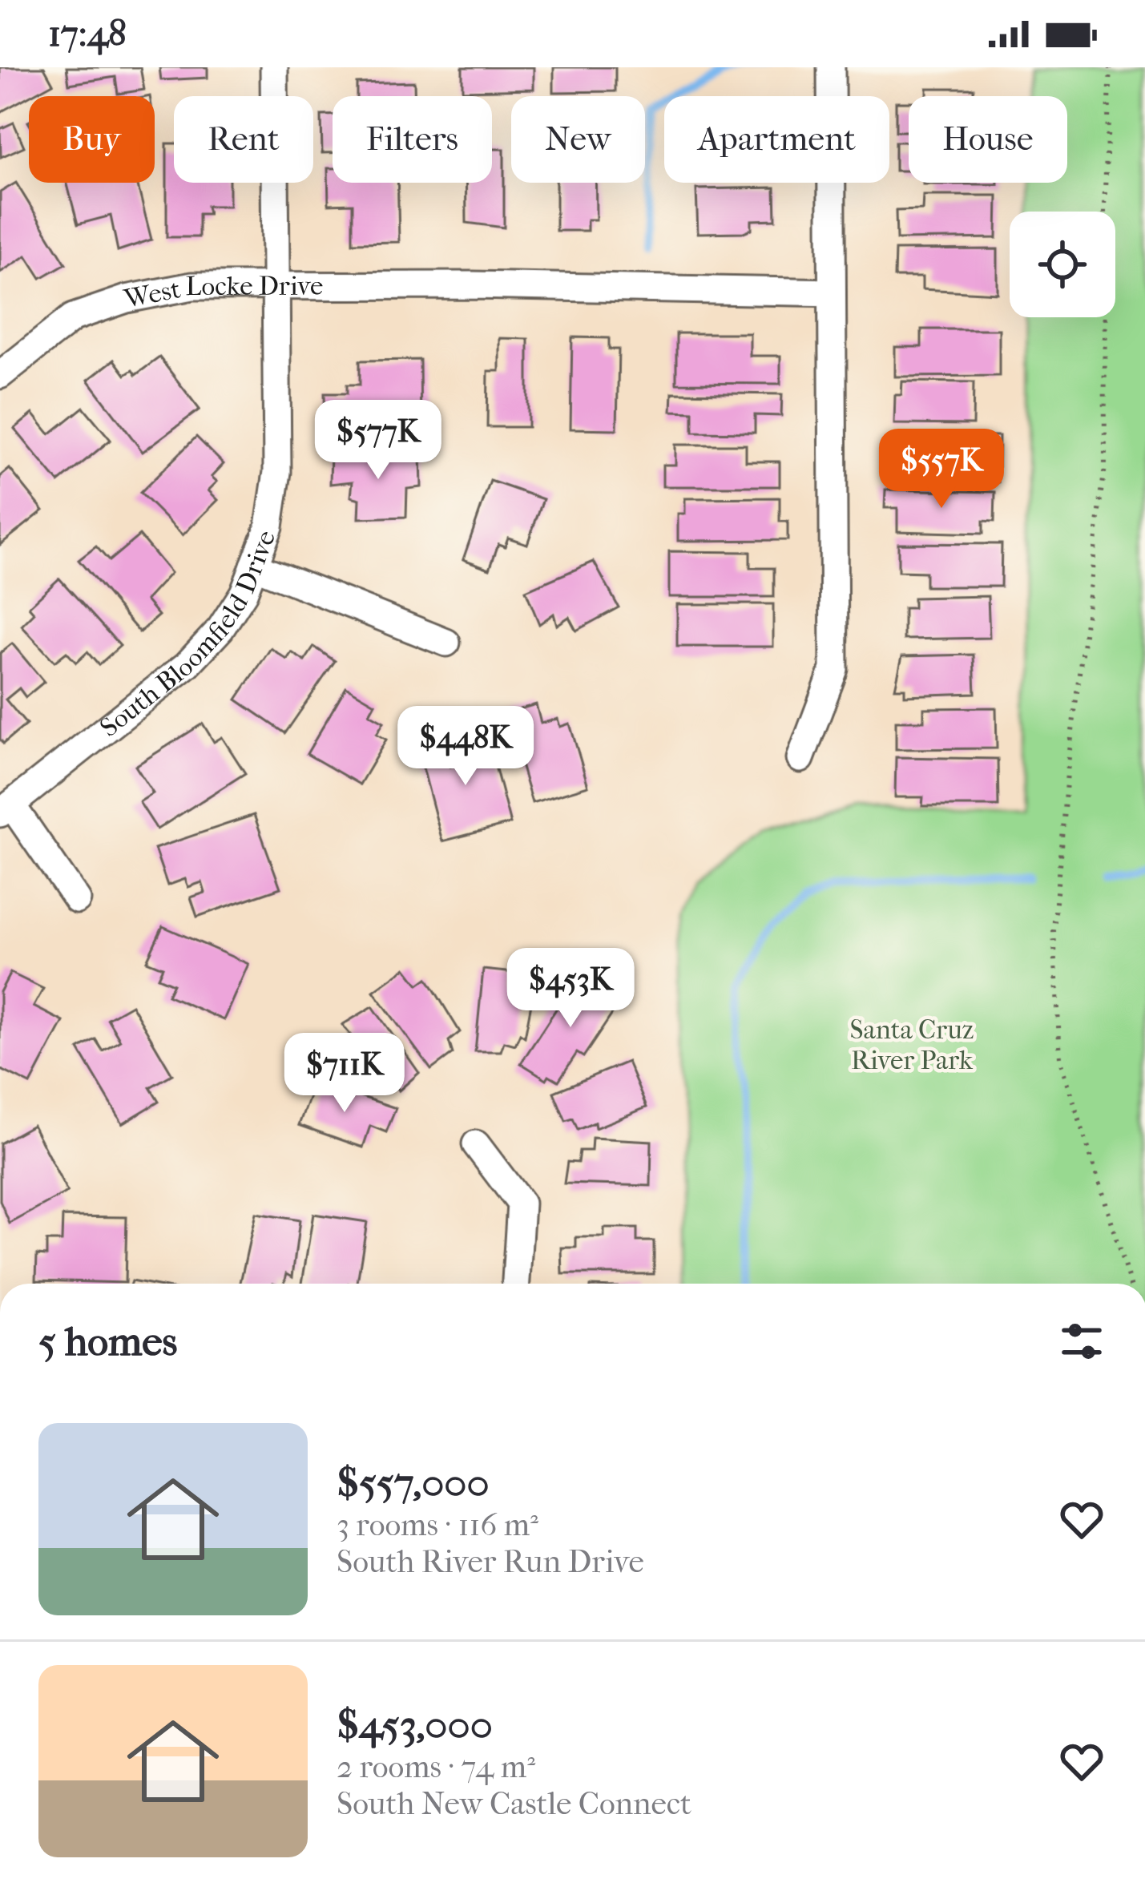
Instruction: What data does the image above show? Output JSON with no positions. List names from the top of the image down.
{
  "streets": {
    "street": ["West Locke Drive", "South Bloomfield Drive"]
  },
  "crossings": [
    ["West Locke Drive", "South Bloomfield Drive"]
  ],
  "parks": ["Santa Cruz River Park"],
  "page": {
    "status": "17:48",
    "chip": [
      "Buy",
      "Rent",
      "Filters",
      "New",
      "Apartment",
      "House"
    ],
    "price": [
      "$577K",
      "$557K",
      "$448K",
      "$453K",
      "$711K"
    ],
    "heading": "5 homes",
    "list": [
      {
        "name": "$557,000",
        "note": "3 rooms · 116 m² · South River Run Drive"
      },
      {
        "name": "$453,000",
        "note": "2 rooms · 74 m² · South New Castle Connect"
      }
    ]
  }
}
